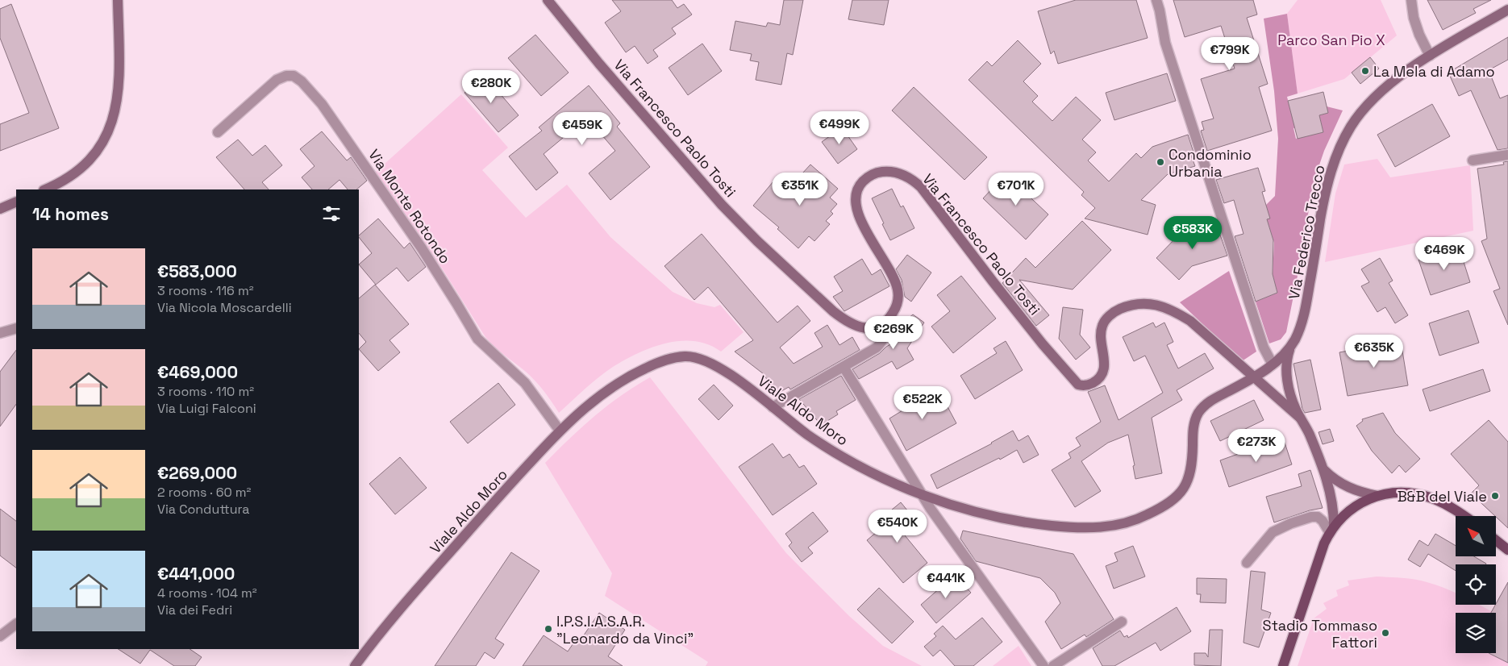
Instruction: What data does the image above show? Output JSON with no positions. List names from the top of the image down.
{
  "streets": {
    "street": [
      "Via Francesco Paolo Tosti",
      "Via Monte Rotondo",
      "Via Federico Trecco",
      "Viale Aldo Moro"
    ]
  },
  "crossings": [
    ["Via Francesco Paolo Tosti", "Via Federico Trecco"],
    ["Via Francesco Paolo Tosti", "Viale Aldo Moro"],
    ["Via Monte Rotondo", "Viale Aldo Moro"],
    ["Via Federico Trecco", "Viale Aldo Moro"]
  ],
  "parks": ["Parco San Pio X"],
  "places": [
    "La Mela di Adamo",
    "Condominio Urbania",
    "B&B del Viale",
    "I.P.S.I.A.S.A.R. \"Leonardo da Vinci\"",
    "Stadio Tommaso Fattori"
  ],
  "north": "top left",
  "page": {
    "price": [
      "€799K",
      "€280K",
      "€499K",
      "€459K",
      "€351K",
      "€701K",
      "€583K",
      "€469K",
      "€269K",
      "€635K",
      "€522K",
      "€273K",
      "€540K",
      "€441K"
    ],
    "heading": "14 homes",
    "list": [
      {
        "name": "€583,000",
        "note": "3 rooms · 116 m² · Via Nicola Moscardelli"
      },
      {
        "name": "€469,000",
        "note": "3 rooms · 110 m² · Via Luigi Falconi"
      },
      {
        "name": "€269,000",
        "note": "2 rooms · 60 m² · Via Conduttura"
      },
      {
        "name": "€441,000",
        "note": "4 rooms · 104 m² · Via dei Fedri"
      }
    ]
  }
}
